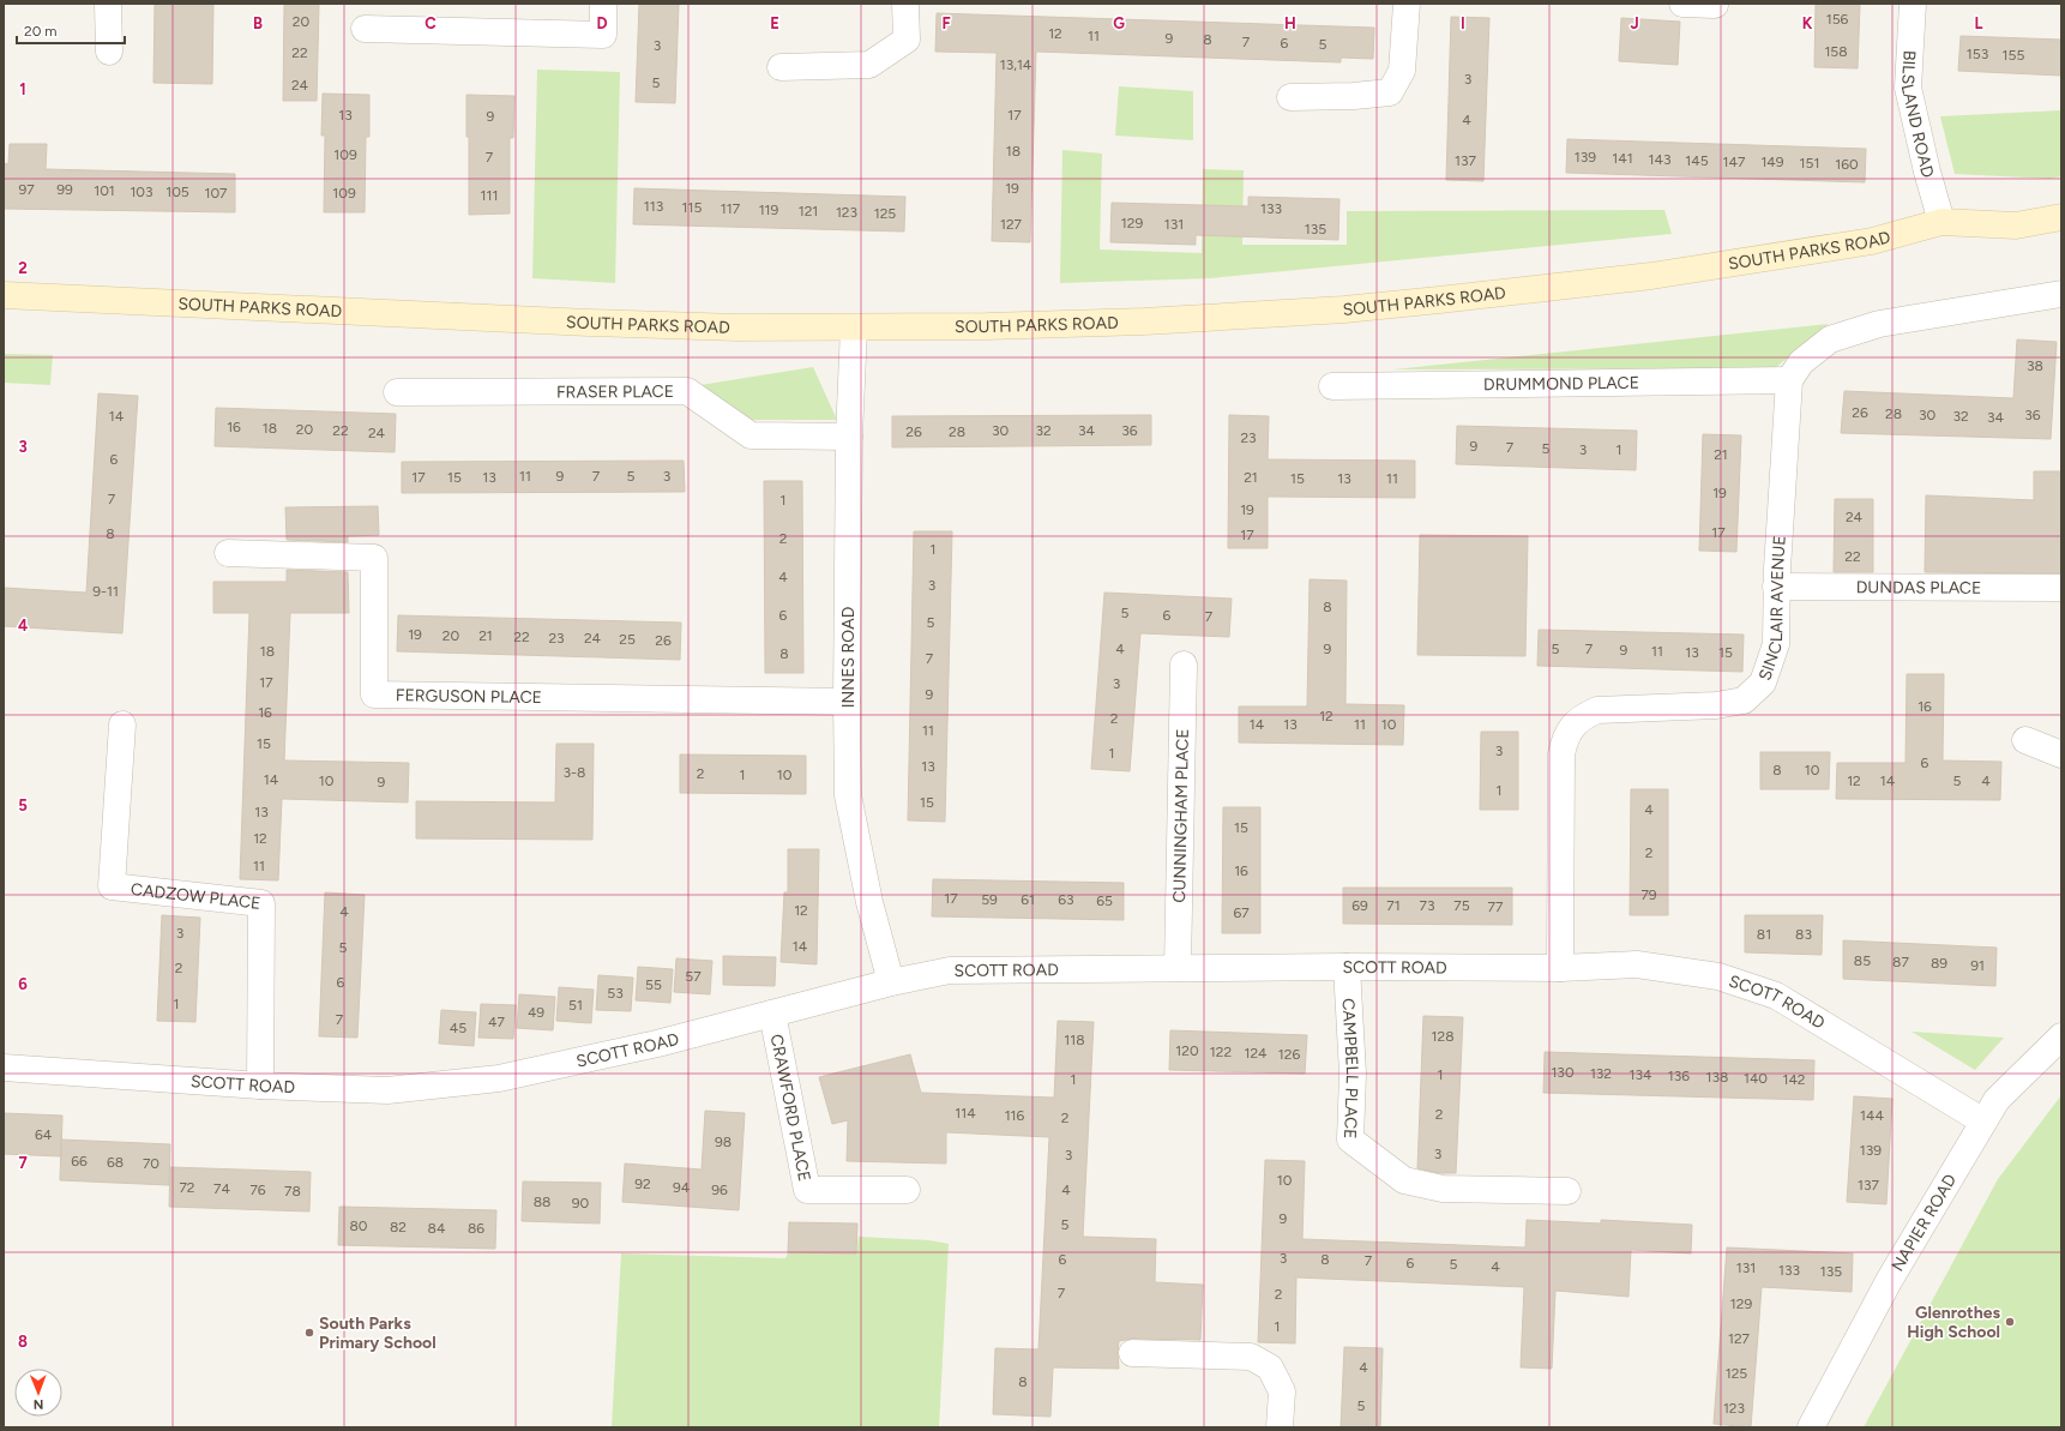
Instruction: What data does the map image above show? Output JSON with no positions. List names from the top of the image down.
{
  "streets": {
    "street": [
      "BILSLAND ROAD",
      "SOUTH PARKS ROAD",
      "DRUMMOND PLACE",
      "FRASER PLACE",
      "DUNDAS PLACE",
      "SINCLAIR AVENUE",
      "INNES ROAD",
      "FERGUSON PLACE",
      "CUNNINGHAM PLACE",
      "CADZOW PLACE",
      "SCOTT ROAD",
      "CAMPBELL PLACE",
      "CRAWFORD PLACE",
      "NAPIER ROAD"
    ]
  },
  "crossings": [
    ["BILSLAND ROAD", "SOUTH PARKS ROAD"],
    ["SOUTH PARKS ROAD", "INNES ROAD"],
    ["DRUMMOND PLACE", "SINCLAIR AVENUE"],
    ["FRASER PLACE", "INNES ROAD"],
    ["DUNDAS PLACE", "SINCLAIR AVENUE"],
    ["SINCLAIR AVENUE", "SCOTT ROAD"],
    ["INNES ROAD", "FERGUSON PLACE"],
    ["INNES ROAD", "SCOTT ROAD"],
    ["CUNNINGHAM PLACE", "SCOTT ROAD"],
    ["CADZOW PLACE", "SCOTT ROAD"],
    ["SCOTT ROAD", "CAMPBELL PLACE"],
    ["SCOTT ROAD", "CRAWFORD PLACE"],
    ["SCOTT ROAD", "NAPIER ROAD"]
  ],
  "places": ["Glenrothes High School", "South Parks Primary School"],
  "house_numbers": [
    "156",
    "20",
    "12",
    "11",
    "9",
    "8",
    "7",
    "6",
    "5",
    "3",
    "158",
    "22",
    "153",
    "155",
    "13,14",
    "3",
    "5",
    "24",
    "13",
    "17",
    "9",
    "4",
    "18",
    "109",
    "7",
    "139",
    "141",
    "143",
    "137",
    "145",
    "147",
    "149",
    "151",
    "160",
    "19",
    "97",
    "99",
    "101",
    "103",
    "105",
    "107",
    "109",
    "111",
    "113",
    "115",
    "117",
    "133",
    "119",
    "121",
    "123",
    "125",
    "129",
    "127",
    "131",
    "135",
    "38",
    "26",
    "28",
    "30",
    "36",
    "14",
    "32",
    "34",
    "16",
    "18",
    "20",
    "22",
    "30",
    "32",
    "34",
    "36",
    "26",
    "28",
    "24",
    "23",
    "9",
    "7",
    "5",
    "3",
    "1",
    "21",
    "6",
    "11",
    "9",
    "7",
    "5",
    "3",
    "17",
    "15",
    "13",
    "21",
    "15",
    "13",
    "11",
    "19",
    "7",
    "1",
    "19",
    "24",
    "17",
    "8",
    "17",
    "2",
    "1",
    "22",
    "4",
    "3",
    "9-11",
    "8",
    "5",
    "6",
    "6",
    "7",
    "5",
    "19",
    "20",
    "21",
    "22",
    "23",
    "24",
    "25",
    "26",
    "4",
    "9",
    "5",
    "7",
    "9",
    "18",
    "11",
    "13",
    "15",
    "8",
    "7",
    "17",
    "3",
    "9",
    "16",
    "16",
    "12",
    "2",
    "14",
    "13",
    "11",
    "10",
    "11",
    "15",
    "3",
    "1",
    "6",
    "13",
    "8",
    "10",
    "3-8",
    "2",
    "1",
    "10",
    "14",
    "10",
    "12",
    "14",
    "5",
    "4",
    "9",
    "1",
    "15",
    "4",
    "13",
    "15",
    "12",
    "2",
    "11",
    "16",
    "79",
    "17",
    "59",
    "61",
    "63",
    "65",
    "69",
    "71",
    "73",
    "75",
    "77",
    "12",
    "4",
    "67",
    "3",
    "81",
    "83",
    "14",
    "5",
    "85",
    "87",
    "89",
    "91",
    "2",
    "57",
    "6",
    "55",
    "53",
    "1",
    "51",
    "49",
    "7",
    "47",
    "45",
    "128",
    "118",
    "120",
    "122",
    "124",
    "126",
    "130",
    "132",
    "1",
    "134",
    "136",
    "138",
    "140",
    "1",
    "142",
    "114",
    "2",
    "116",
    "144",
    "2",
    "64",
    "98",
    "139",
    "3",
    "3",
    "66",
    "68",
    "70",
    "10",
    "92",
    "137",
    "72",
    "94",
    "74",
    "76",
    "96",
    "4",
    "78",
    "88",
    "90",
    "9",
    "5",
    "80",
    "82",
    "84",
    "86",
    "3",
    "6",
    "8",
    "7",
    "6",
    "5",
    "4",
    "131",
    "133",
    "135",
    "7",
    "2",
    "129",
    "1",
    "127",
    "4",
    "125",
    "8",
    "5",
    "123"
  ],
  "scale_bar": "20 m",
  "north": "bottom",
  "grid": {
    "columns": [
      "B",
      "C",
      "D",
      "E",
      "F",
      "G",
      "H",
      "I",
      "J",
      "K",
      "L"
    ],
    "rows": [
      "1",
      "2",
      "3",
      "4",
      "5",
      "6",
      "7",
      "8"
    ]
  }
}
